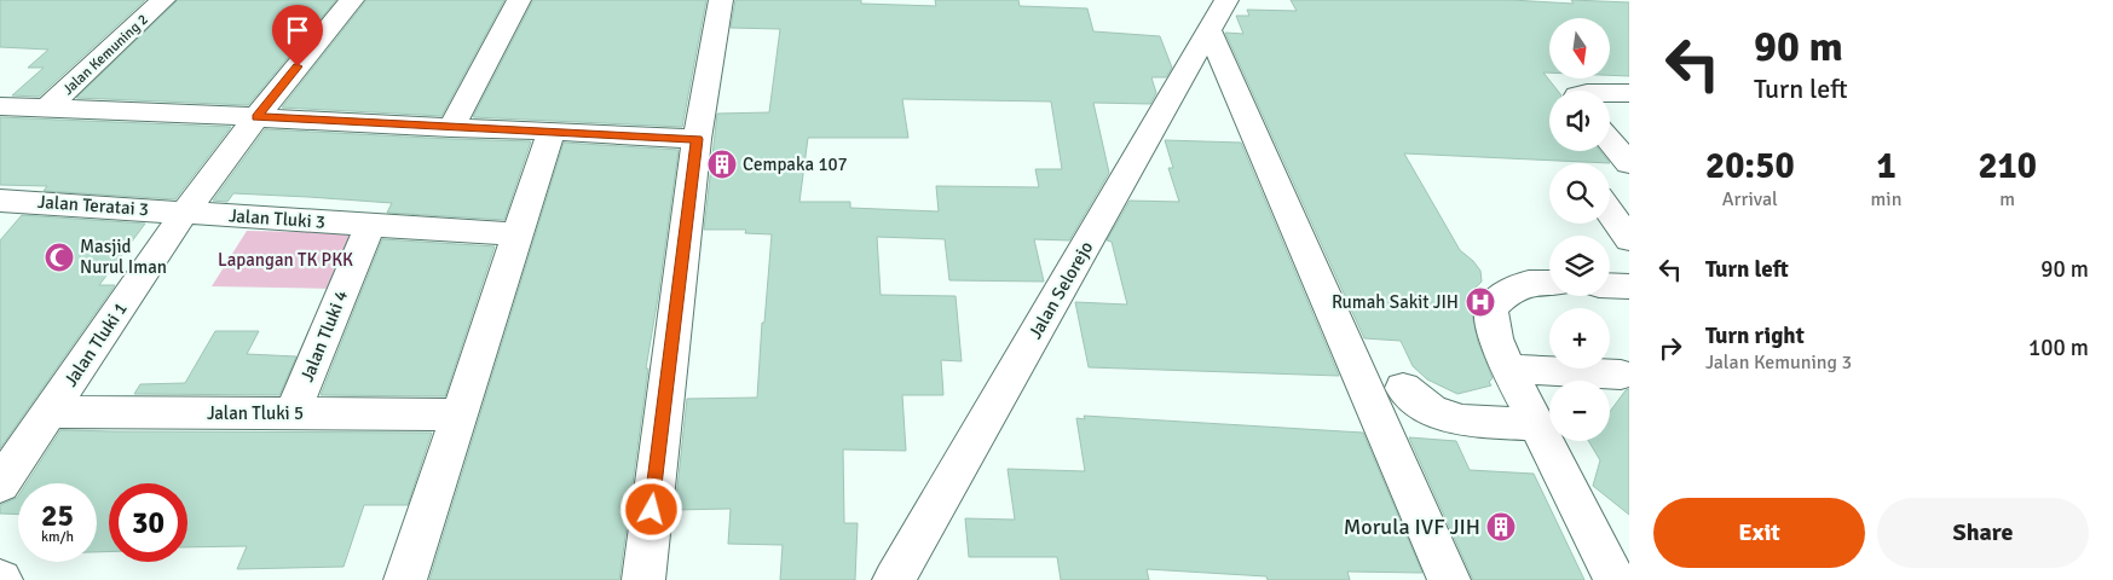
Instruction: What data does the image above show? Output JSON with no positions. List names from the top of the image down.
{
  "streets": {
    "street": [
      "Jalan Kemuning 2",
      "Jalan Teratai 3",
      "Jalan Tluki 3",
      "Jalan Selorejo",
      "Jalan Tluki 4",
      "Jalan Tluki 1",
      "Jalan Tluki 5"
    ]
  },
  "crossings": [
    ["Jalan Teratai 3", "Jalan Tluki 3"],
    ["Jalan Teratai 3", "Jalan Tluki 1"],
    ["Jalan Tluki 3", "Jalan Tluki 4"],
    ["Jalan Tluki 3", "Jalan Tluki 1"],
    ["Jalan Tluki 4", "Jalan Tluki 5"],
    ["Jalan Tluki 1", "Jalan Tluki 5"]
  ],
  "parks": ["Lapangan TK PKK"],
  "places": {
    "building": ["Cempaka 107", "Morula IVF JIH"],
    "mosque": ["Masjid Nurul Iman"],
    "hospital": ["Rumah Sakit JIH"]
  },
  "north": "bottom",
  "page": {
    "turn": ["90 m", "Turn left"],
    "map_buttons": ["+", "−"],
    "eta": [
      "20:50",
      "Arrival",
      "1",
      "min",
      "210",
      "m"
    ],
    "list": [
      {
        "name": "Turn left",
        "value": "90 m"
      },
      {
        "name": "Turn right",
        "note": "Jalan Kemuning 3",
        "value": "100 m"
      }
    ],
    "speed": "25 km/h",
    "limit": "30",
    "buttons": ["Exit", "Share"]
  }
}
